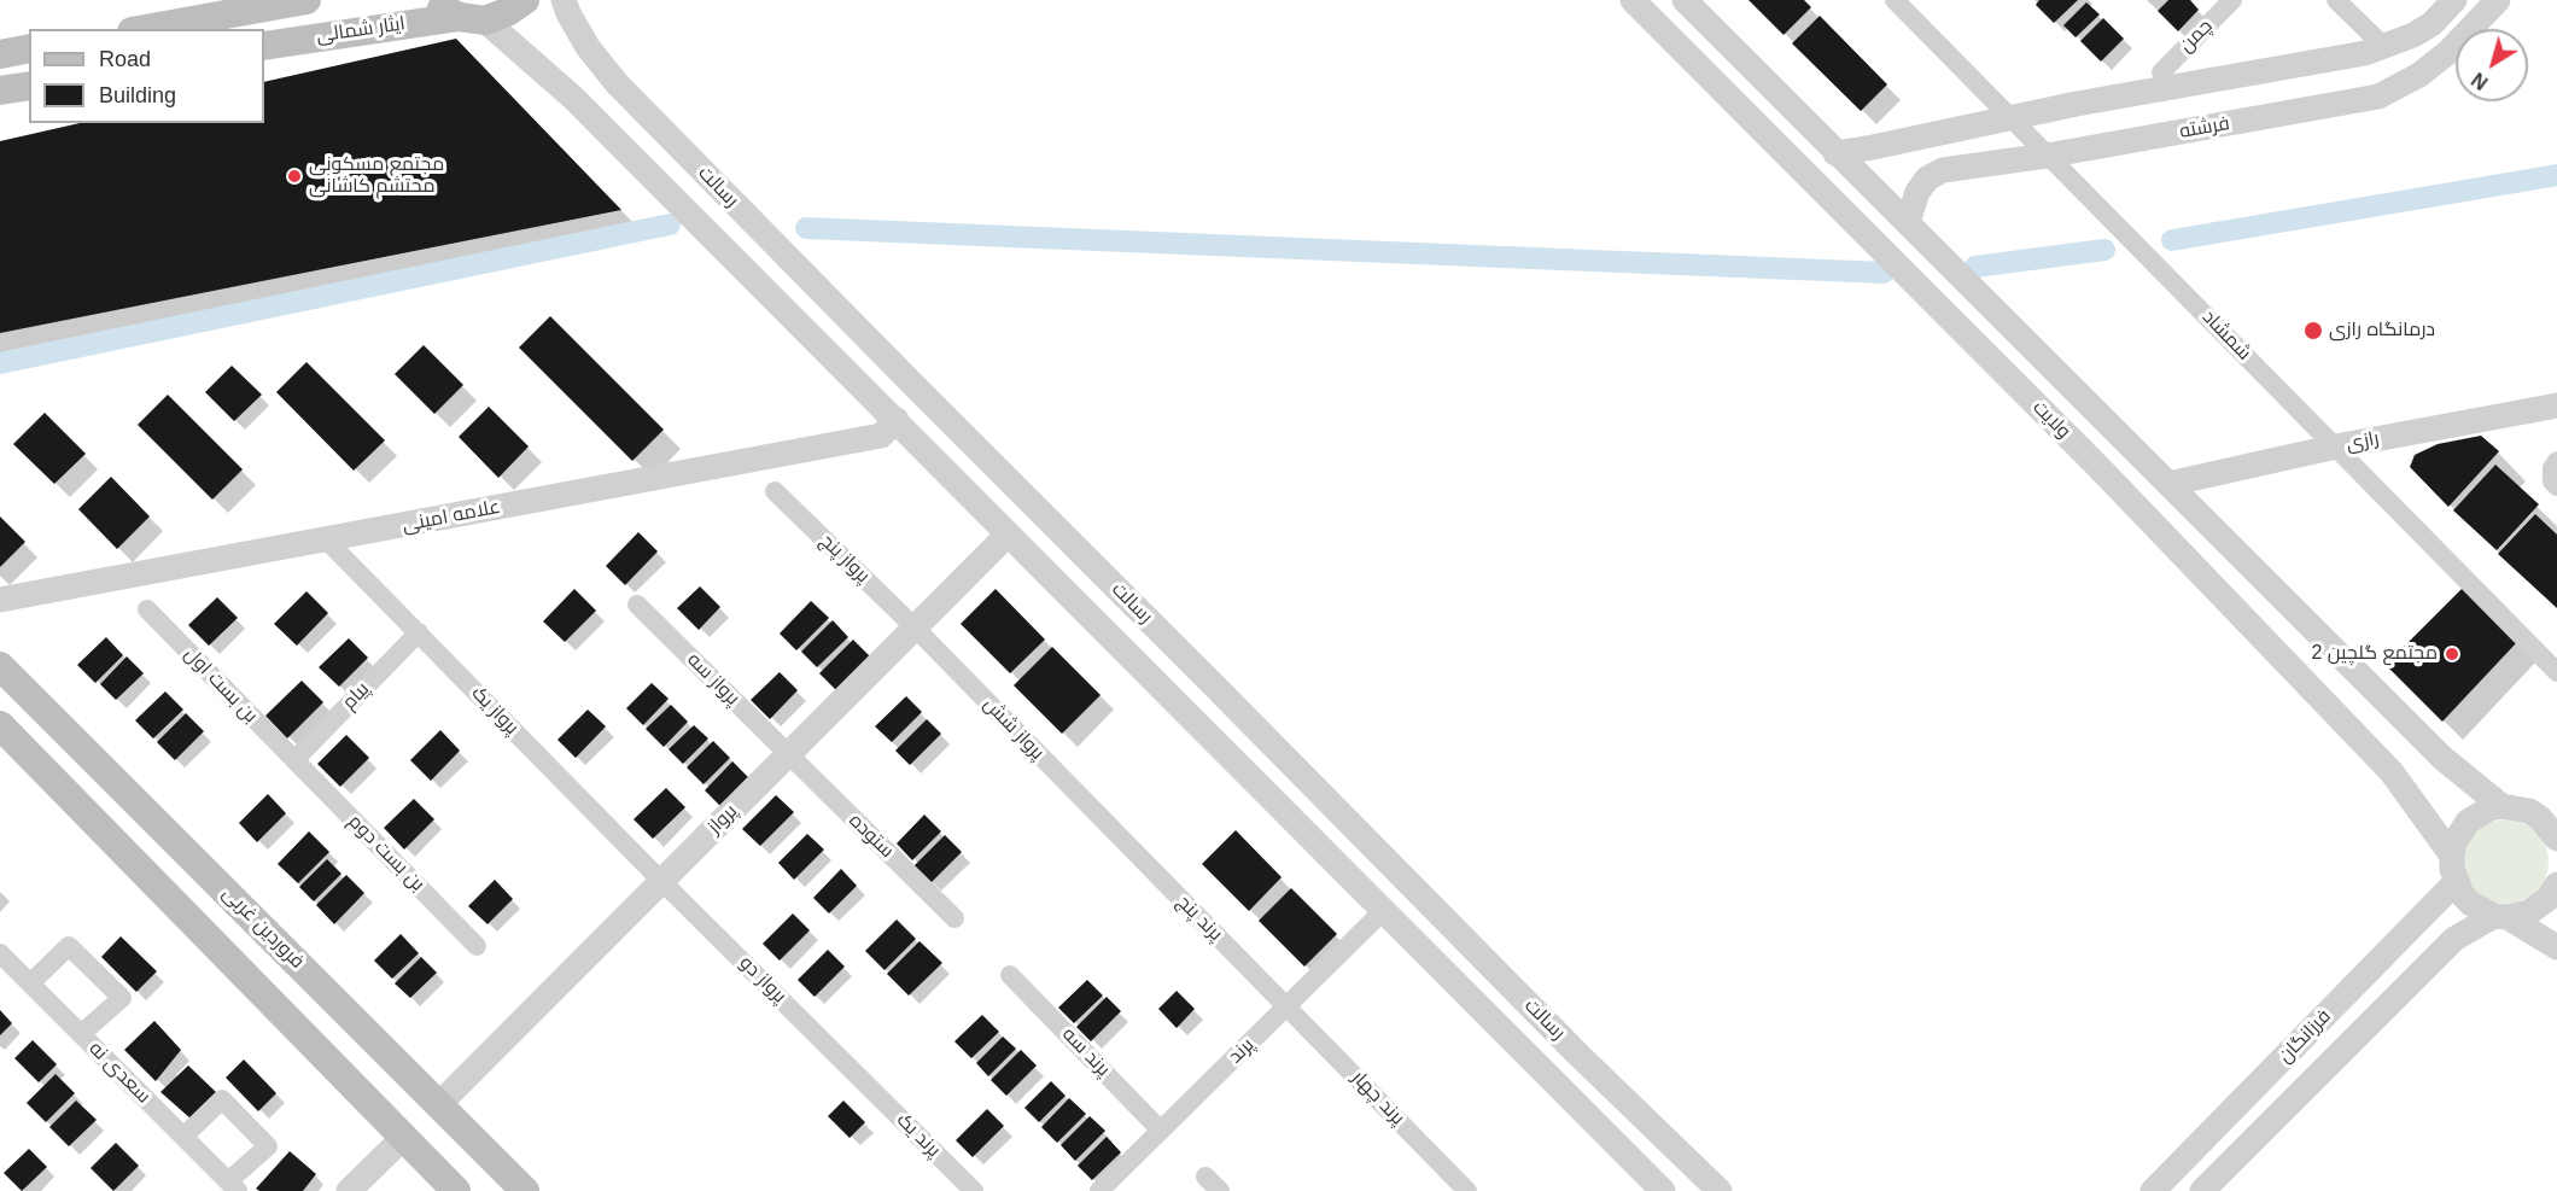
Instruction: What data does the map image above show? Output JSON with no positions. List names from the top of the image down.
{
  "streets": {
    "main road": ["ایثار شمالی", "فروردین غربی"],
    "street": [
      "چمن",
      "فرشته",
      "رسالت",
      "شمشاد",
      "ولایت",
      "رازی",
      "علامه امینی",
      "پرواز پنج",
      "پرواز سه",
      "بن بست اول",
      "پیام",
      "پرواز یک",
      "پرواز شش",
      "پرواز",
      "ستوده",
      "بن بست دوم",
      "پرند پنج",
      "پرواز دو",
      "فرزانگان",
      "پرند",
      "پرند سه",
      "سعدی نه",
      "پرند چهار",
      "پرند یک"
    ]
  },
  "crossings": [
    ["ایثار شمالی", "رسالت"],
    ["فرشته", "شمشاد"],
    ["فرشته", "ولایت"],
    ["رسالت", "علامه امینی"],
    ["رسالت", "پرواز"],
    ["رسالت", "پرند"],
    ["شمشاد", "رازی"],
    ["ولایت", "رازی"],
    ["علامه امینی", "پرواز یک"],
    ["پرواز پنج", "پرواز شش"],
    ["پرواز پنج", "پرواز"],
    ["پرواز سه", "پرواز"],
    ["پرواز سه", "ستوده"],
    ["بن بست اول", "پیام"],
    ["بن بست اول", "بن بست دوم"],
    ["پیام", "پرواز یک"],
    ["پیام", "بن بست دوم"],
    ["پرواز یک", "پرواز"],
    ["پرواز یک", "پرواز دو"],
    ["پرواز شش", "پرواز"],
    ["پرواز شش", "پرند پنج"],
    ["پرواز", "ستوده"],
    ["پرواز", "فروردین غربی"],
    ["پرواز", "پرواز دو"],
    ["پرند پنج", "پرند"],
    ["پرند پنج", "پرند چهار"],
    ["پرواز دو", "پرند یک"],
    ["پرند", "پرند سه"],
    ["پرند", "پرند چهار"]
  ],
  "places": ["مجتمع مسکونی محتشم کاشانی", "درمانگاه رازی", "مجتمع گلچین 2"],
  "legend": ["Road", "Building"],
  "north": "bottom left"
}
